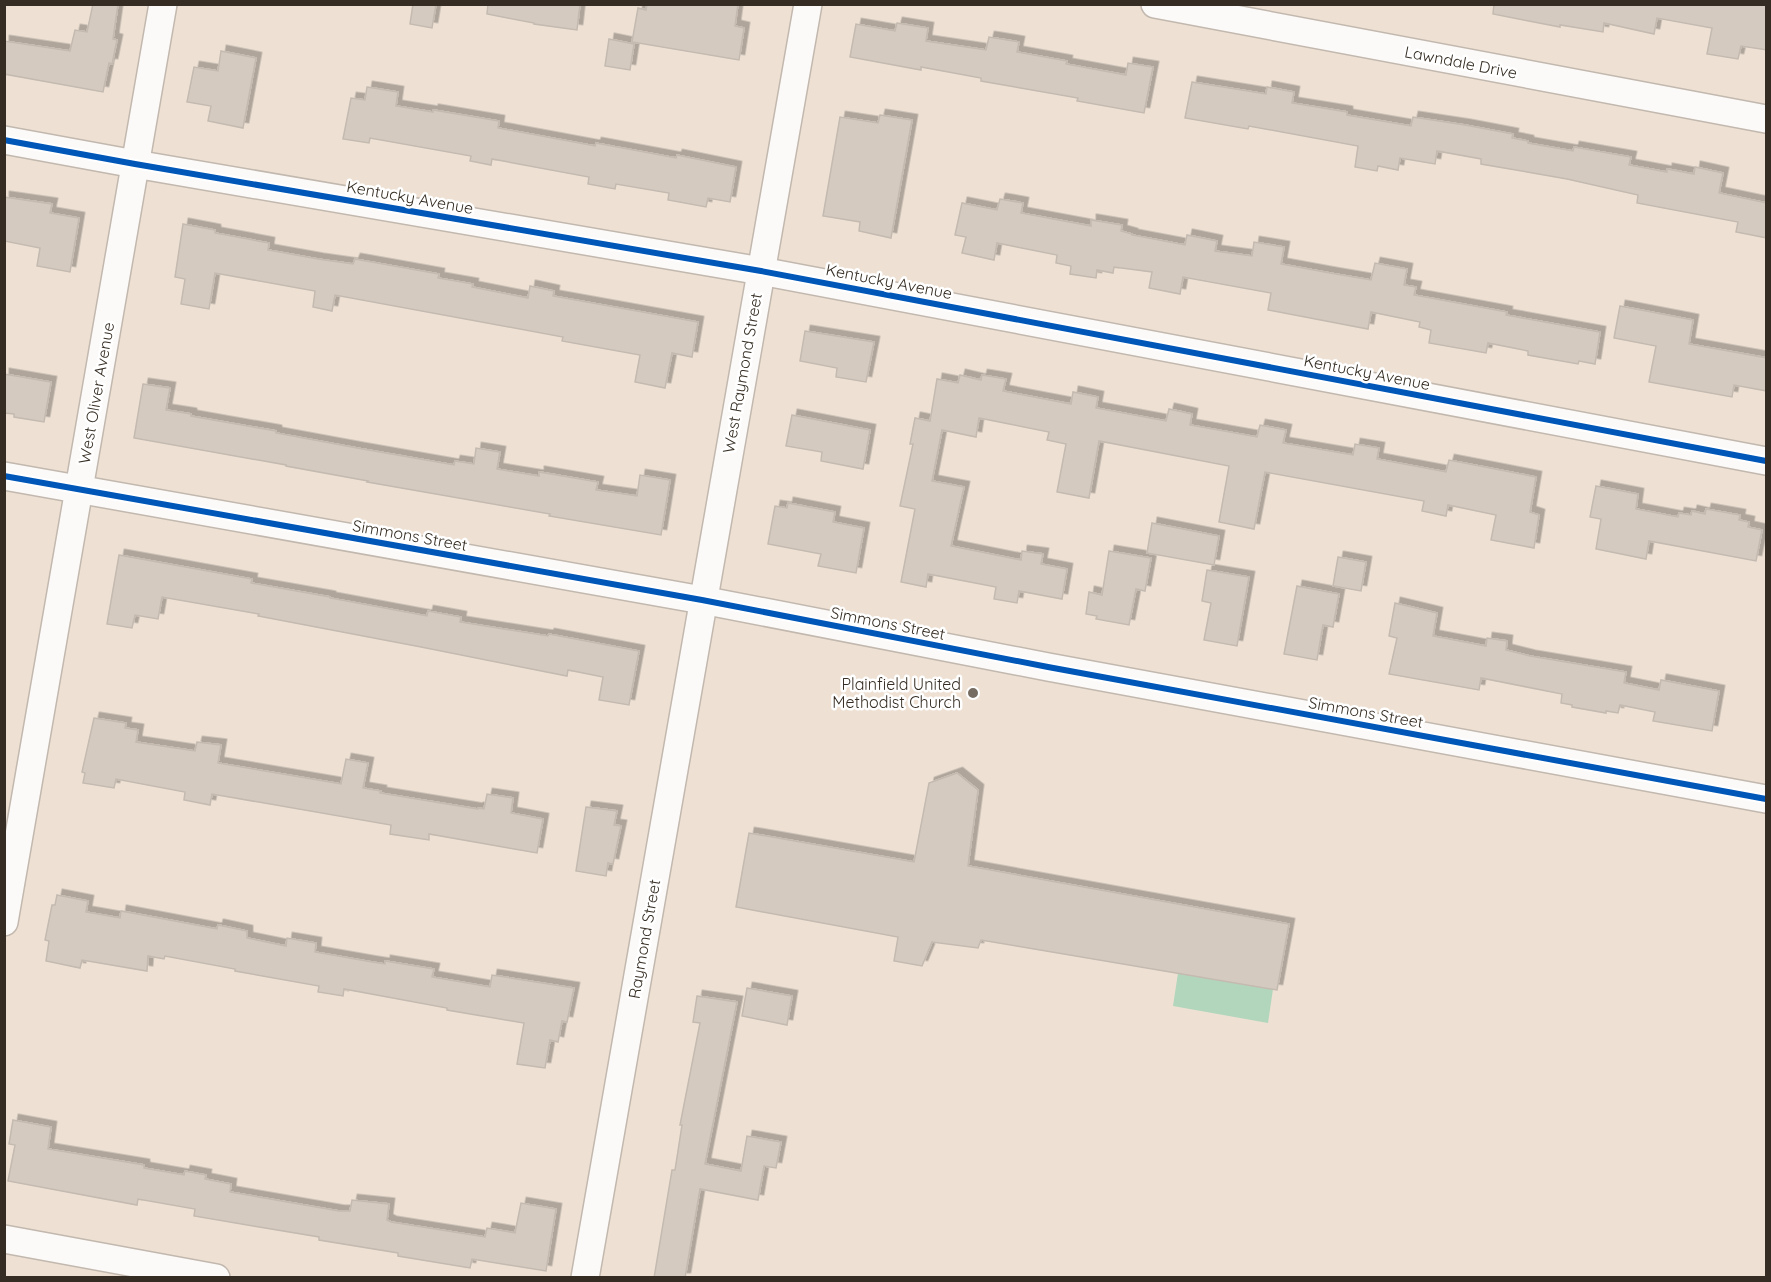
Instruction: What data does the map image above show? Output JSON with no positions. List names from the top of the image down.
{
  "streets": {
    "street": [
      "Lawndale Drive",
      "Kentucky Avenue",
      "West Raymond Street",
      "West Oliver Avenue",
      "Simmons Street",
      "Raymond Street"
    ]
  },
  "crossings": [
    ["Kentucky Avenue", "West Raymond Street"],
    ["Kentucky Avenue", "West Oliver Avenue"],
    ["West Raymond Street", "Simmons Street"],
    ["West Raymond Street", "Raymond Street"],
    ["West Oliver Avenue", "Simmons Street"],
    ["Simmons Street", "Raymond Street"]
  ],
  "places": ["Plainfield United Methodist Church"]
}
